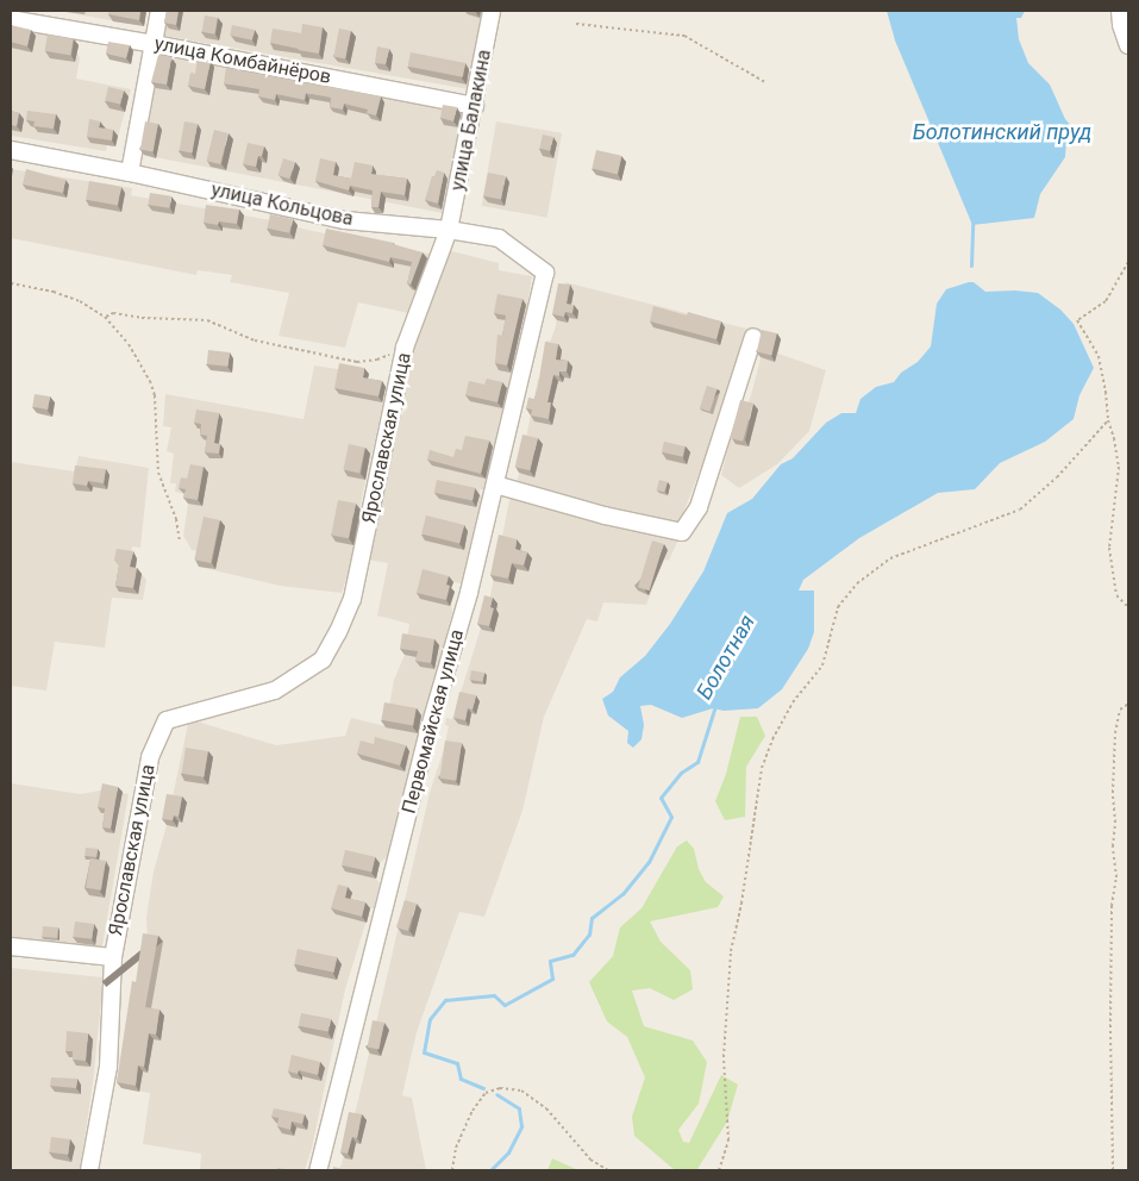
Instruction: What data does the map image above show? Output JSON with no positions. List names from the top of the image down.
{
  "streets": {
    "street": [
      "улица Комбайнёров",
      "улица Балакина",
      "улица Кольцова",
      "Ярославская улица",
      "Первомайская улица"
    ]
  },
  "crossings": [
    ["улица Комбайнёров", "улица Балакина"],
    ["улица Балакина", "улица Кольцова"],
    ["улица Балакина", "Ярославская улица"],
    ["улица Кольцова", "Ярославская улица"],
    ["улица Кольцова", "Первомайская улица"]
  ],
  "water": ["Болотинский пруд", "Болотная"]
}
